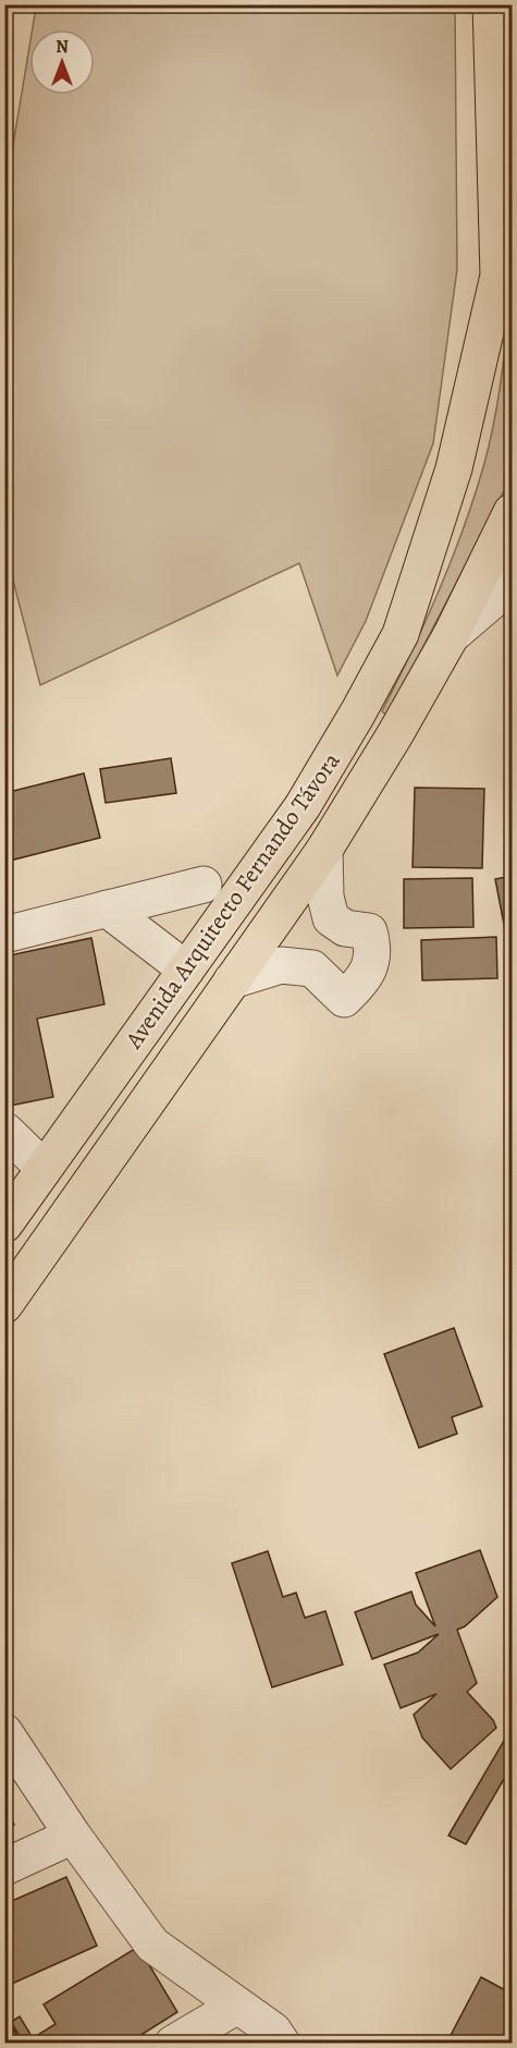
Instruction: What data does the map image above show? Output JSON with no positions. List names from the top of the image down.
{
  "streets": {
    "main road": ["Avenida Arquitecto Fernando Távora"]
  },
  "north": "top"
}
